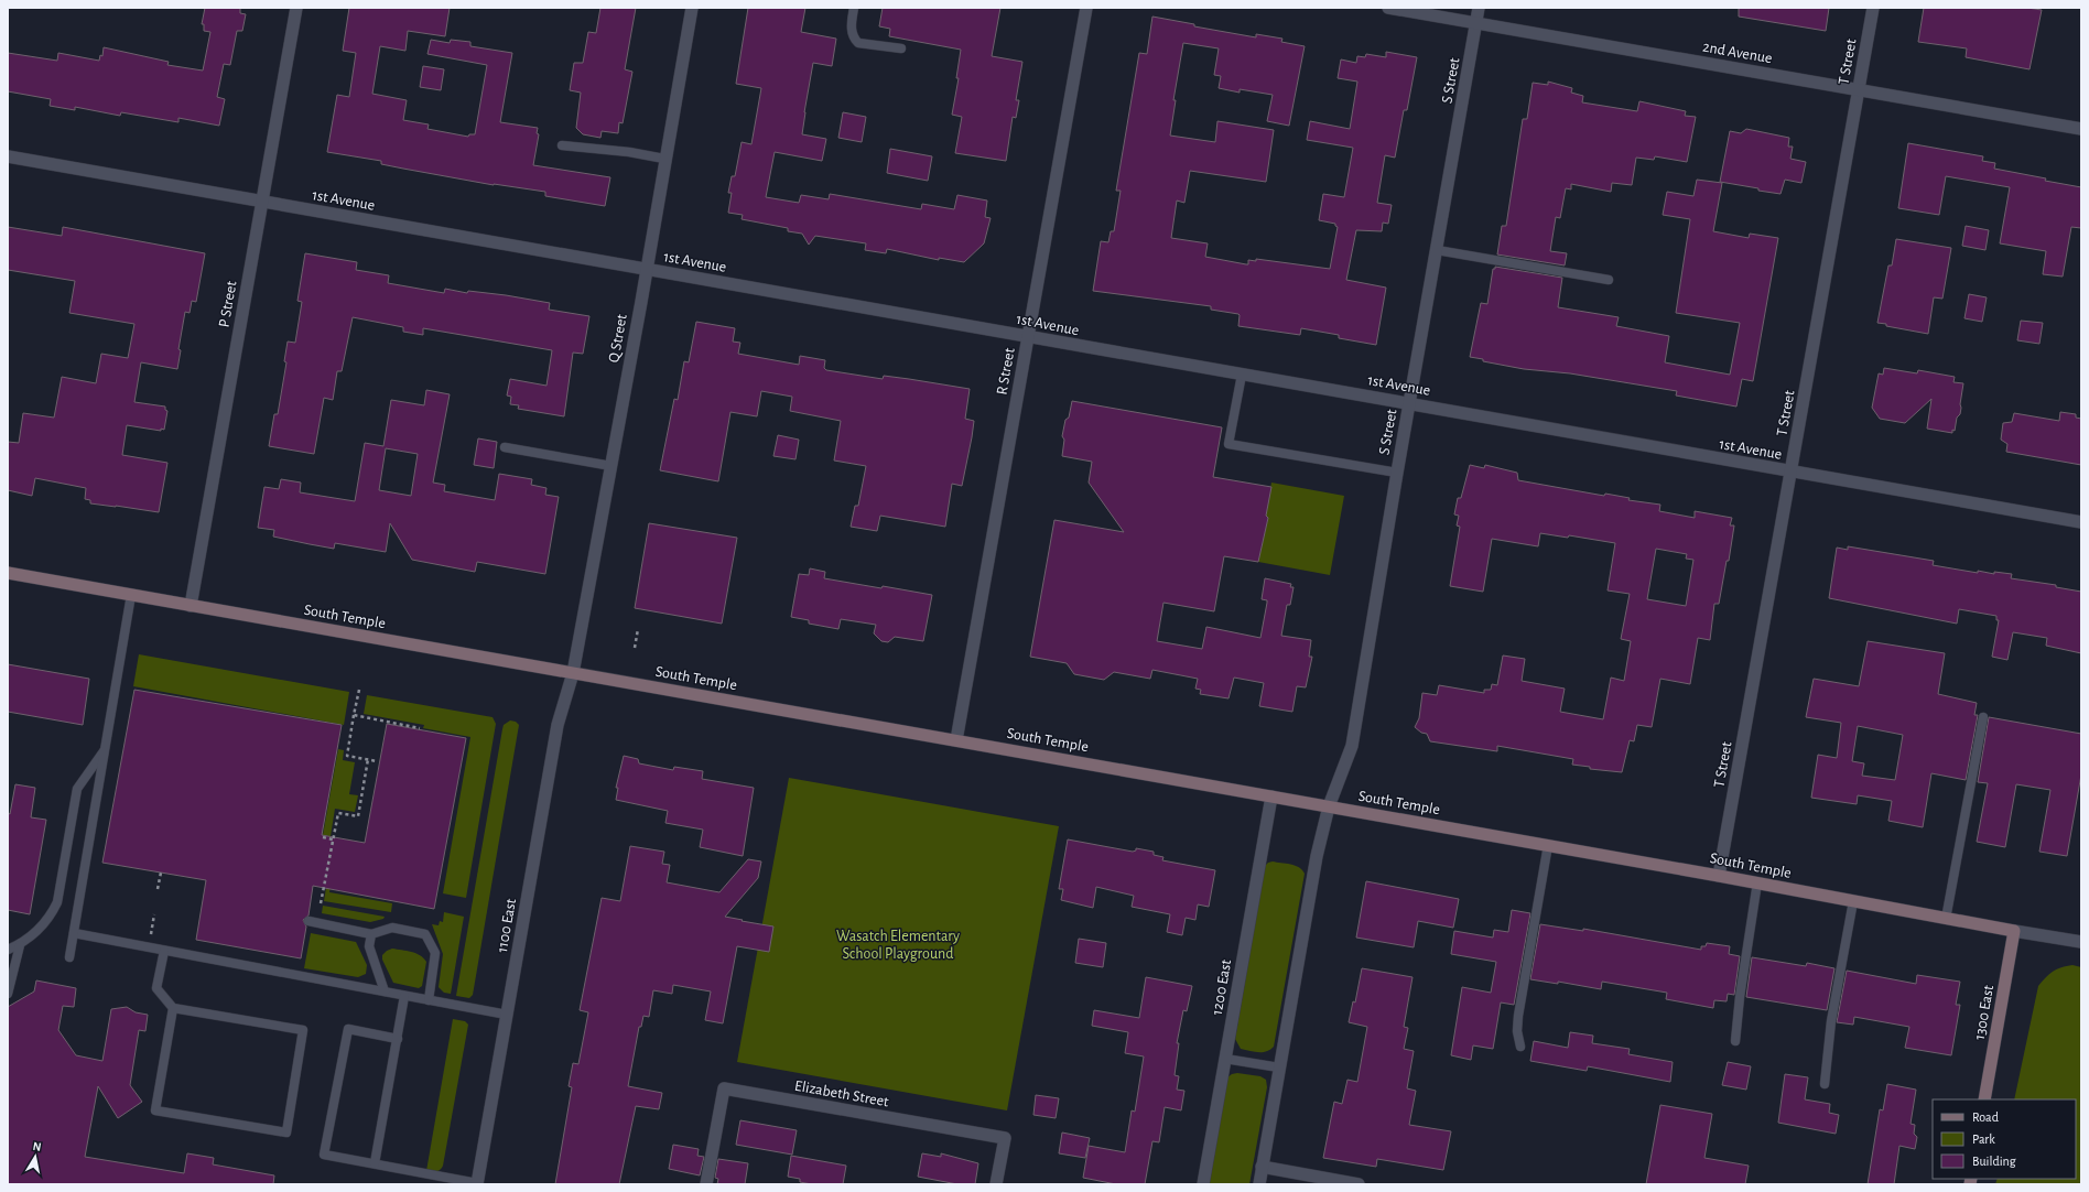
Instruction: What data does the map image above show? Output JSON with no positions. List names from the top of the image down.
{
  "streets": {
    "main road": ["South Temple", "1300 East"],
    "street": [
      "2nd Avenue",
      "T Street",
      "S Street",
      "1st Avenue",
      "P Street",
      "Q Street",
      "R Street",
      "1100 East",
      "1200 East",
      "Elizabeth Street"
    ]
  },
  "crossings": [
    ["2nd Avenue", "T Street"],
    ["2nd Avenue", "S Street"],
    ["T Street", "1st Avenue"],
    ["T Street", "South Temple"],
    ["S Street", "1st Avenue"],
    ["S Street", "South Temple"],
    ["1st Avenue", "P Street"],
    ["1st Avenue", "Q Street"],
    ["1st Avenue", "R Street"],
    ["P Street", "South Temple"],
    ["Q Street", "South Temple"],
    ["Q Street", "1100 East"],
    ["R Street", "South Temple"],
    ["South Temple", "1100 East"],
    ["South Temple", "1200 East"],
    ["South Temple", "1300 East"]
  ],
  "parks": ["Wasatch Elementary School Playground"],
  "legend": ["Road", "Park", "Building"],
  "north": "top"
}
